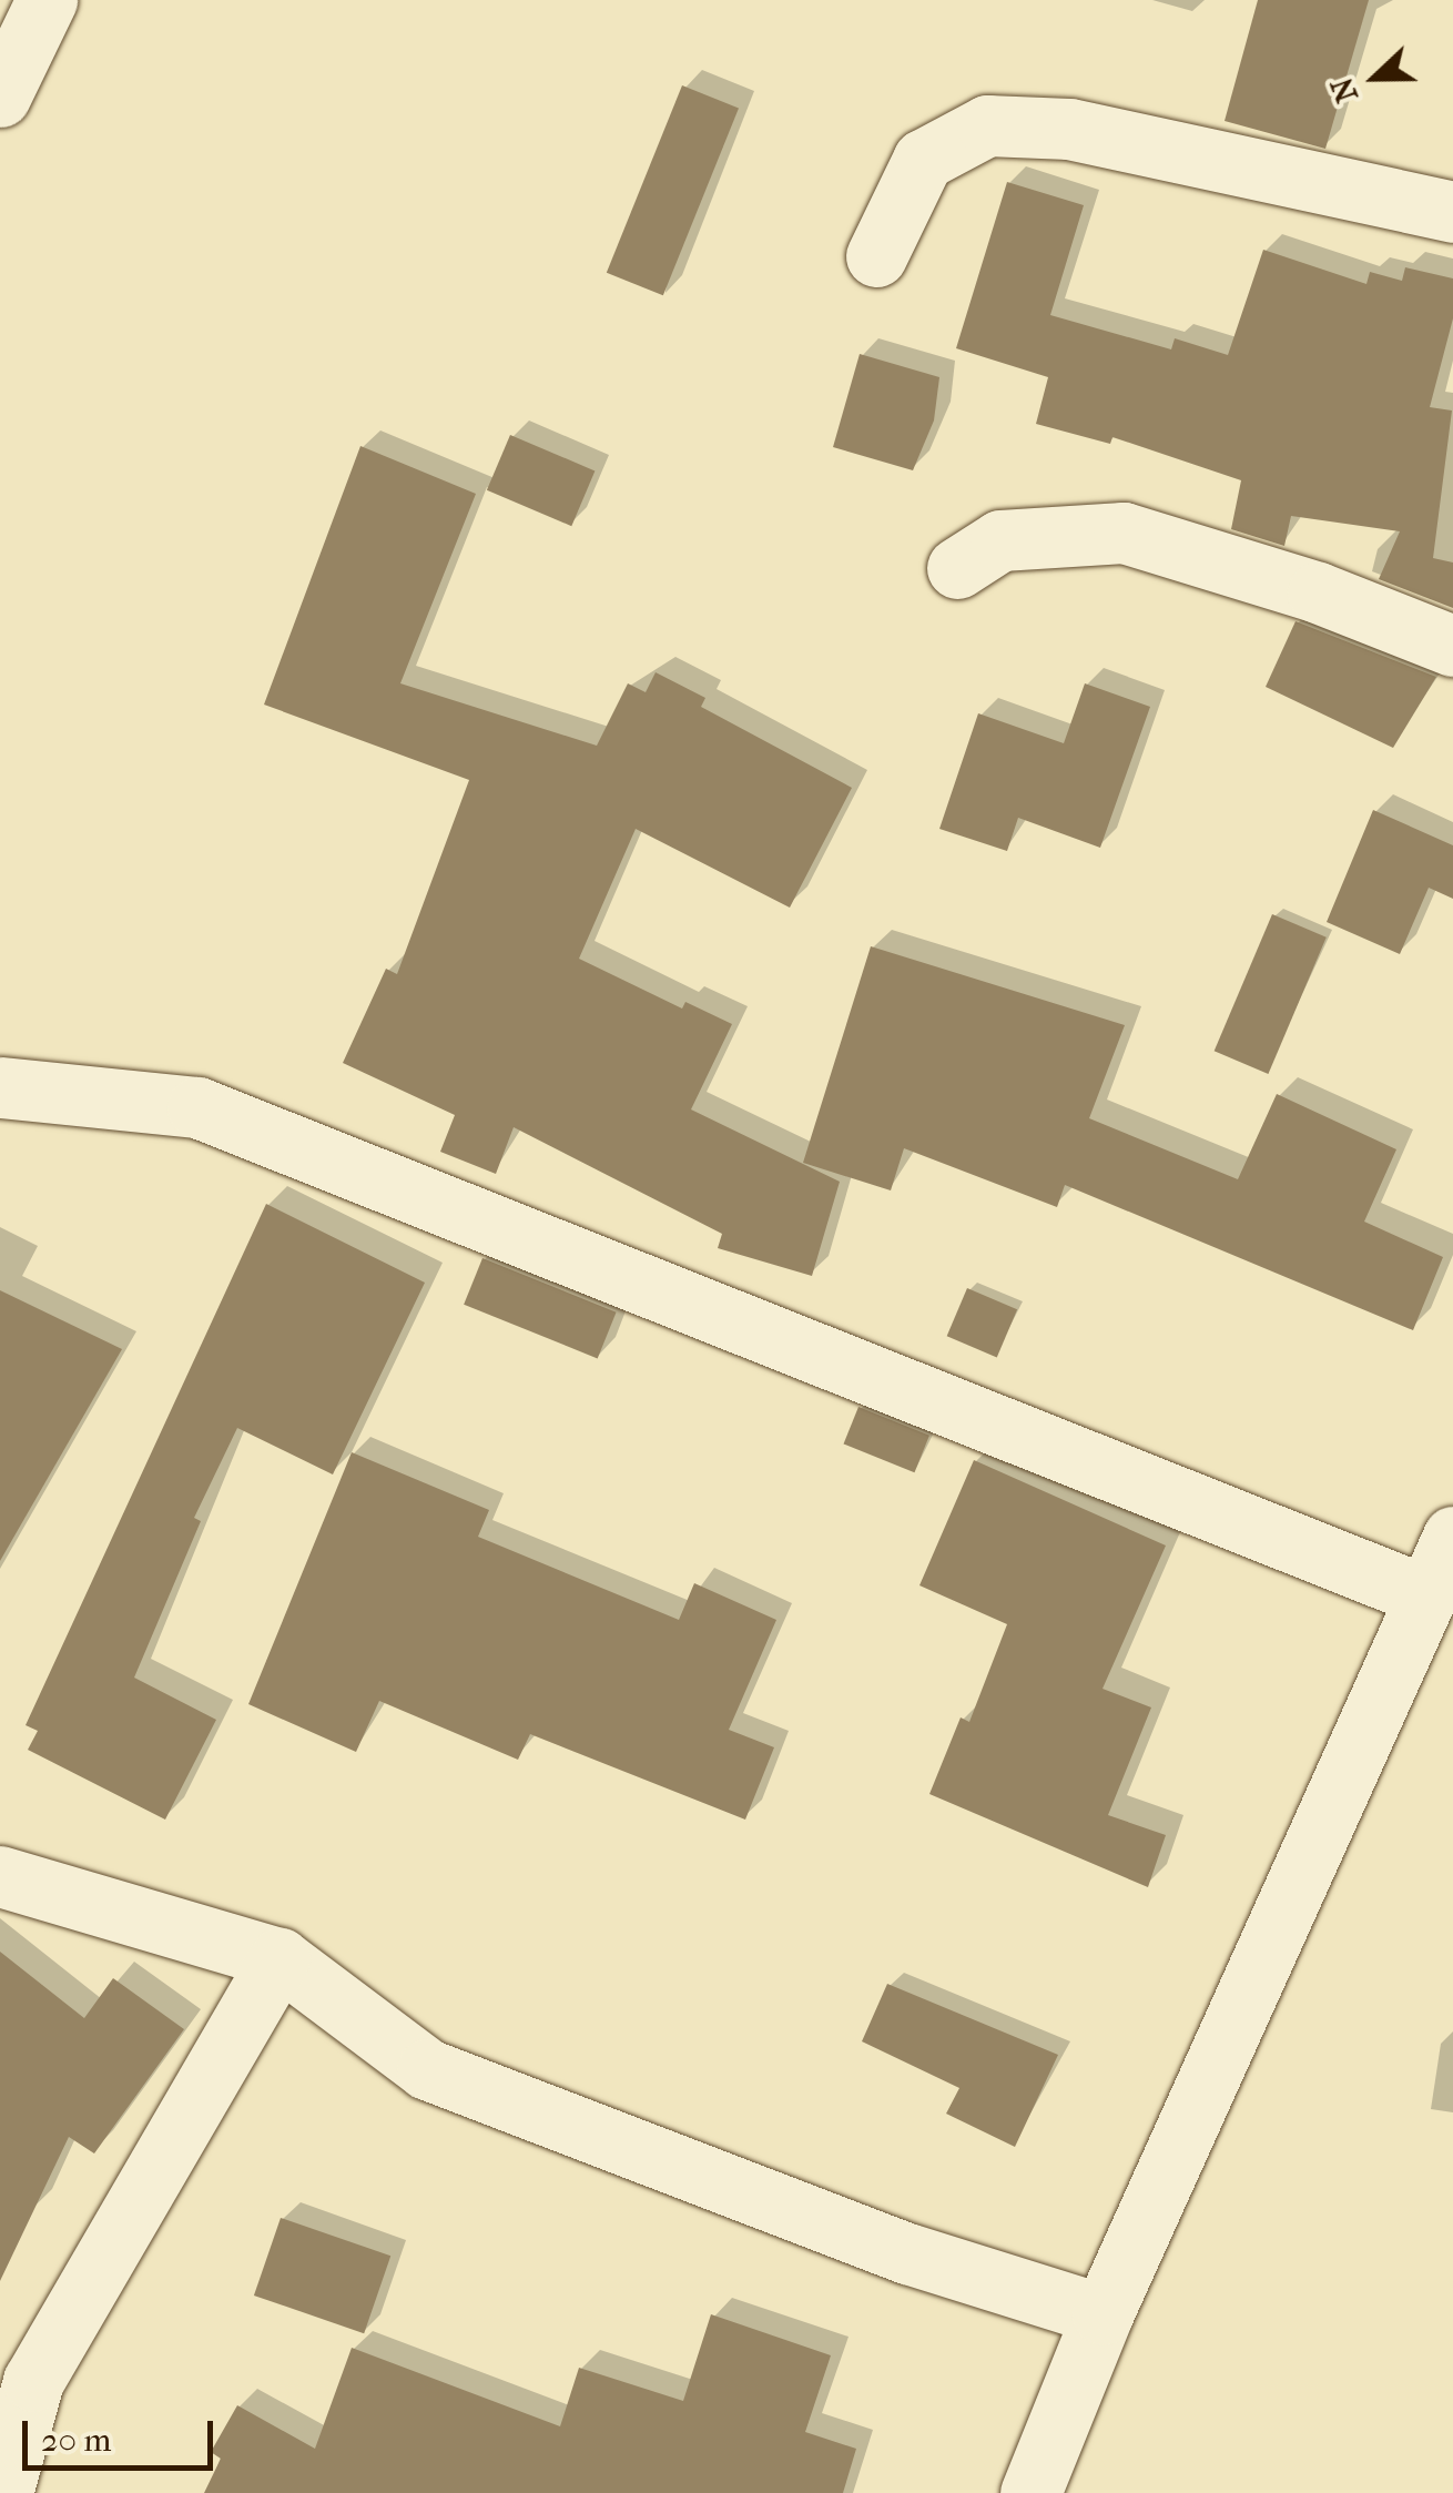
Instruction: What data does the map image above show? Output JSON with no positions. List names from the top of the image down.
{
  "scale_bar": "20 m",
  "north": "left"
}
